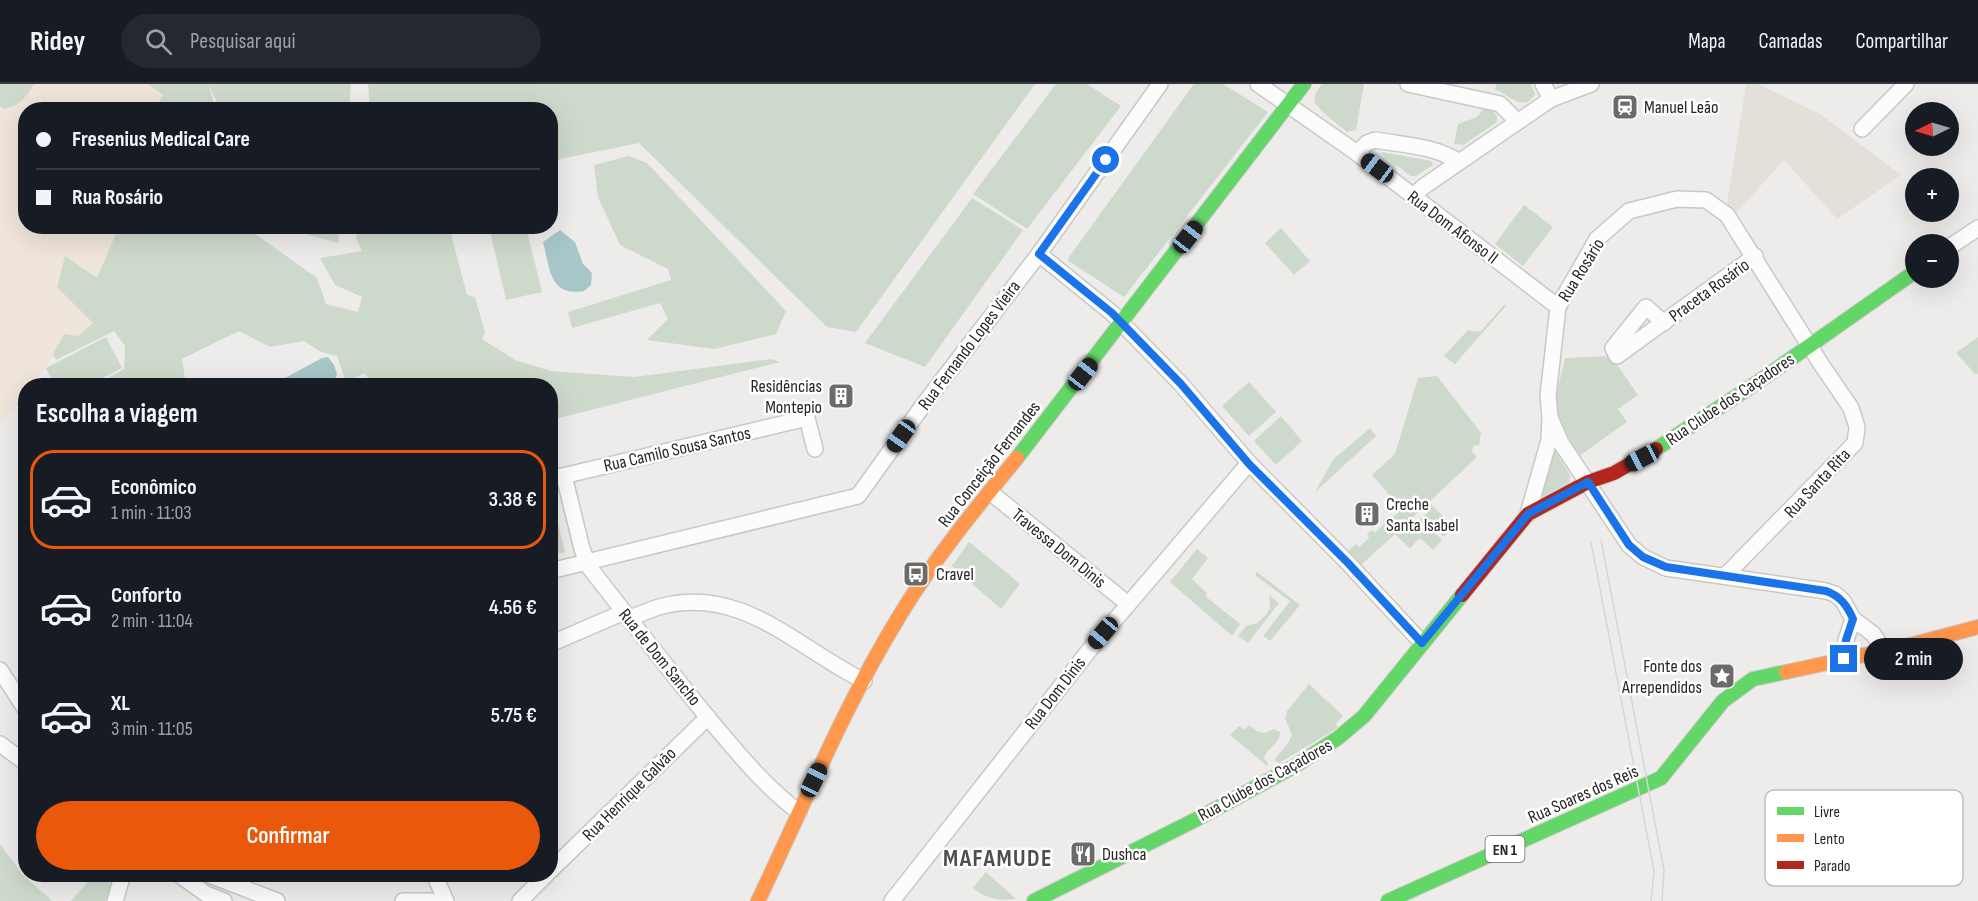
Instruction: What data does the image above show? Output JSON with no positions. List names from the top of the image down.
{
  "streets": {
    "main road": [
      "Rua Clube dos Caçadores",
      "Rua Conceição Fernandes",
      "Rua Soares dos Reis",
      "EN 1"
    ],
    "street": [
      "Rua Dom Afonso II",
      "Rua Rosário",
      "Praceta Rosário",
      "Rua Fernando Lopes Vieira",
      "Rua Camilo Sousa Santos",
      "Rua Santa Rita",
      "Travessa Dom Dinis",
      "Rua de Dom Sancho",
      "Rua Dom Dinis",
      "Rua Henrique Galvão"
    ]
  },
  "crossings": [
    ["Rua Dom Afonso II", "Rua Rosário"],
    ["Rua Dom Afonso II", "Rua Conceição Fernandes"],
    ["Rua Rosário", "Praceta Rosário"],
    ["Rua Rosário", "Rua Clube dos Caçadores"],
    ["Rua Rosário", "Rua Santa Rita"],
    ["Rua Rosário", "EN 1"],
    ["Rua Fernando Lopes Vieira", "Rua de Dom Sancho"],
    ["Rua Clube dos Caçadores", "Rua Santa Rita"],
    ["Rua Conceição Fernandes", "Travessa Dom Dinis"],
    ["Rua Conceição Fernandes", "Rua de Dom Sancho"],
    ["Travessa Dom Dinis", "Rua Dom Dinis"],
    ["Rua de Dom Sancho", "Rua Henrique Galvão"],
    ["Rua Soares dos Reis", "EN 1"]
  ],
  "districts": ["MAFAMUDE"],
  "places": {
    "station": ["Manuel Leão"],
    "building": ["Residências Montepio", "Creche Santa Isabel"],
    "bus stop": ["Cravel"],
    "place": ["Fonte dos Arrependidos"],
    "restaurant": ["Dushca"]
  },
  "legend": ["Livre", "Lento", "Parado"],
  "north": "left",
  "page": {
    "header": "Ridey",
    "search": "Pesquisar aqui",
    "nav": ["Mapa", "Camadas", "Compartilhar"],
    "map_buttons": ["+", "−"],
    "banner": ["Fresenius Medical Care", "Rua Rosário"],
    "heading": "Escolha a viagem",
    "list": [
      {
        "name": "Econômico",
        "note": "1 min · 11:03",
        "value": "3.38 €"
      },
      {
        "name": "Conforto",
        "note": "2 min · 11:04",
        "value": "4.56 €"
      },
      {
        "name": "XL",
        "note": "3 min · 11:05",
        "value": "5.75 €"
      }
    ],
    "bubble": "2 min",
    "buttons": "Confirmar"
  }
}
